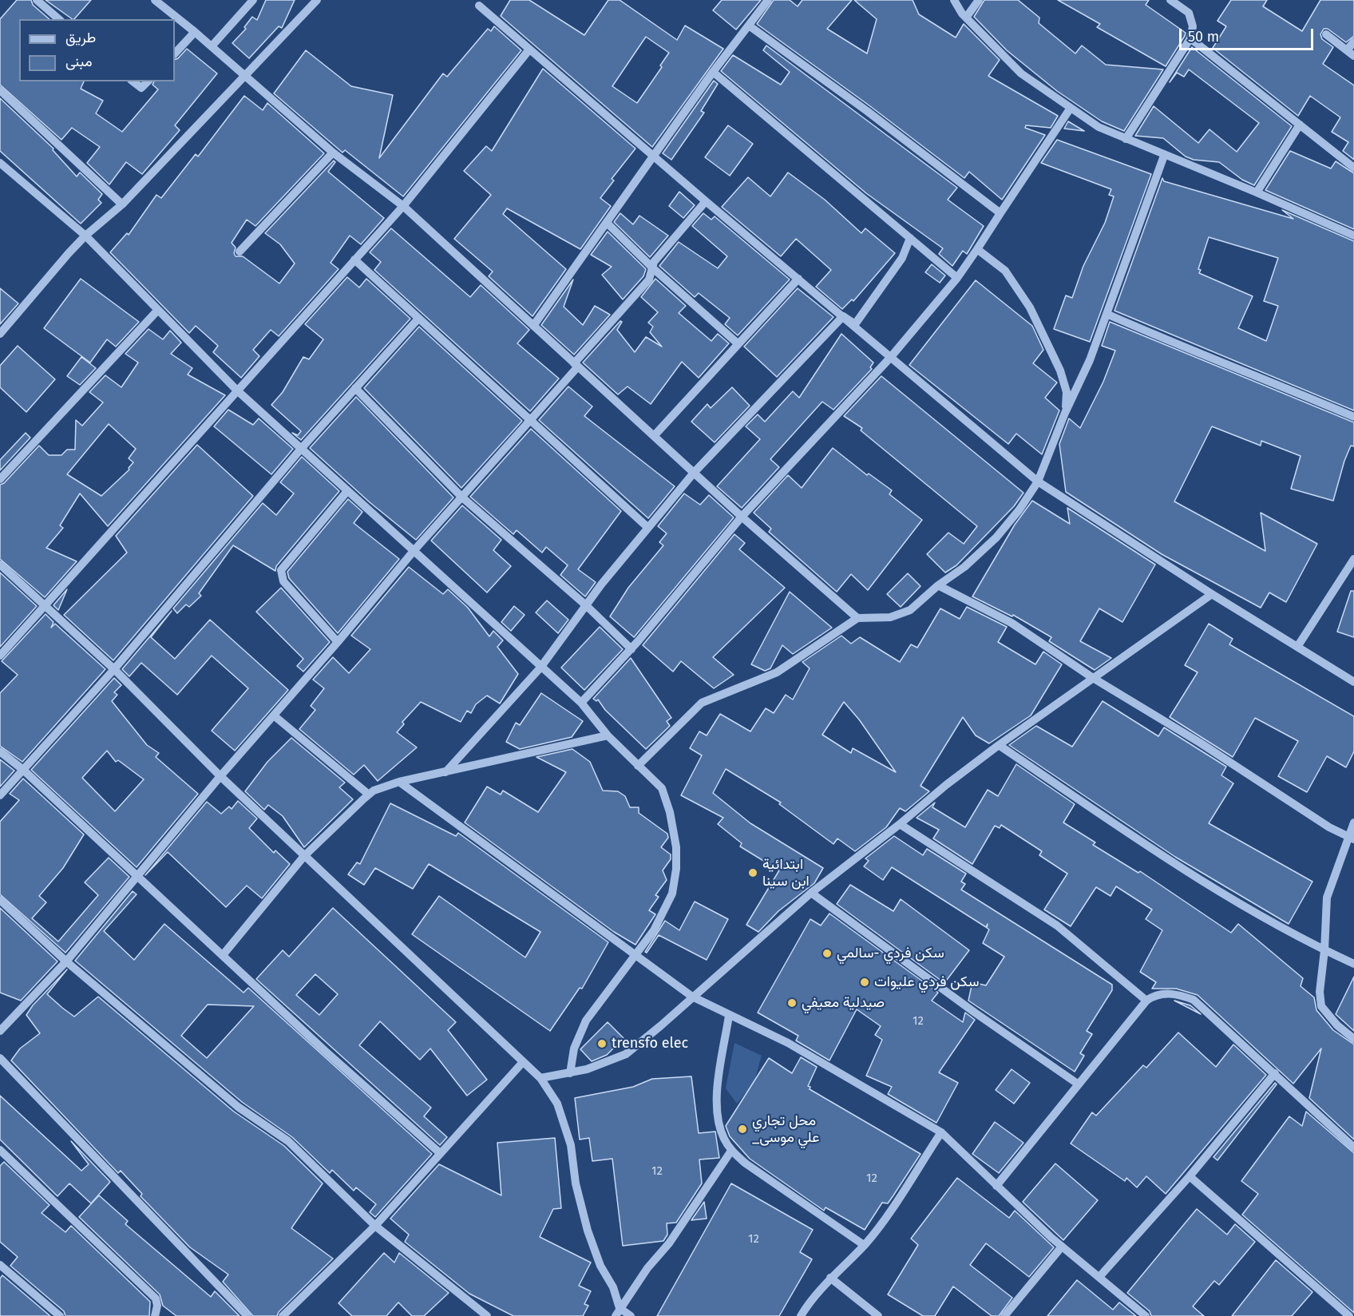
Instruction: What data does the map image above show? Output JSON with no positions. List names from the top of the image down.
{
  "places": [
    "ابتدائية ابن سينا",
    "سكن فردي -سالمي",
    "سكن فردي عليوات",
    "صيدلية معيفي",
    "trensfo elec",
    "محل تجاري _علي موسى"
  ],
  "house_numbers": [
    "12",
    "12",
    "12",
    "12"
  ],
  "legend": ["طريق", "مبنى"],
  "scale_bar": "50 m"
}
